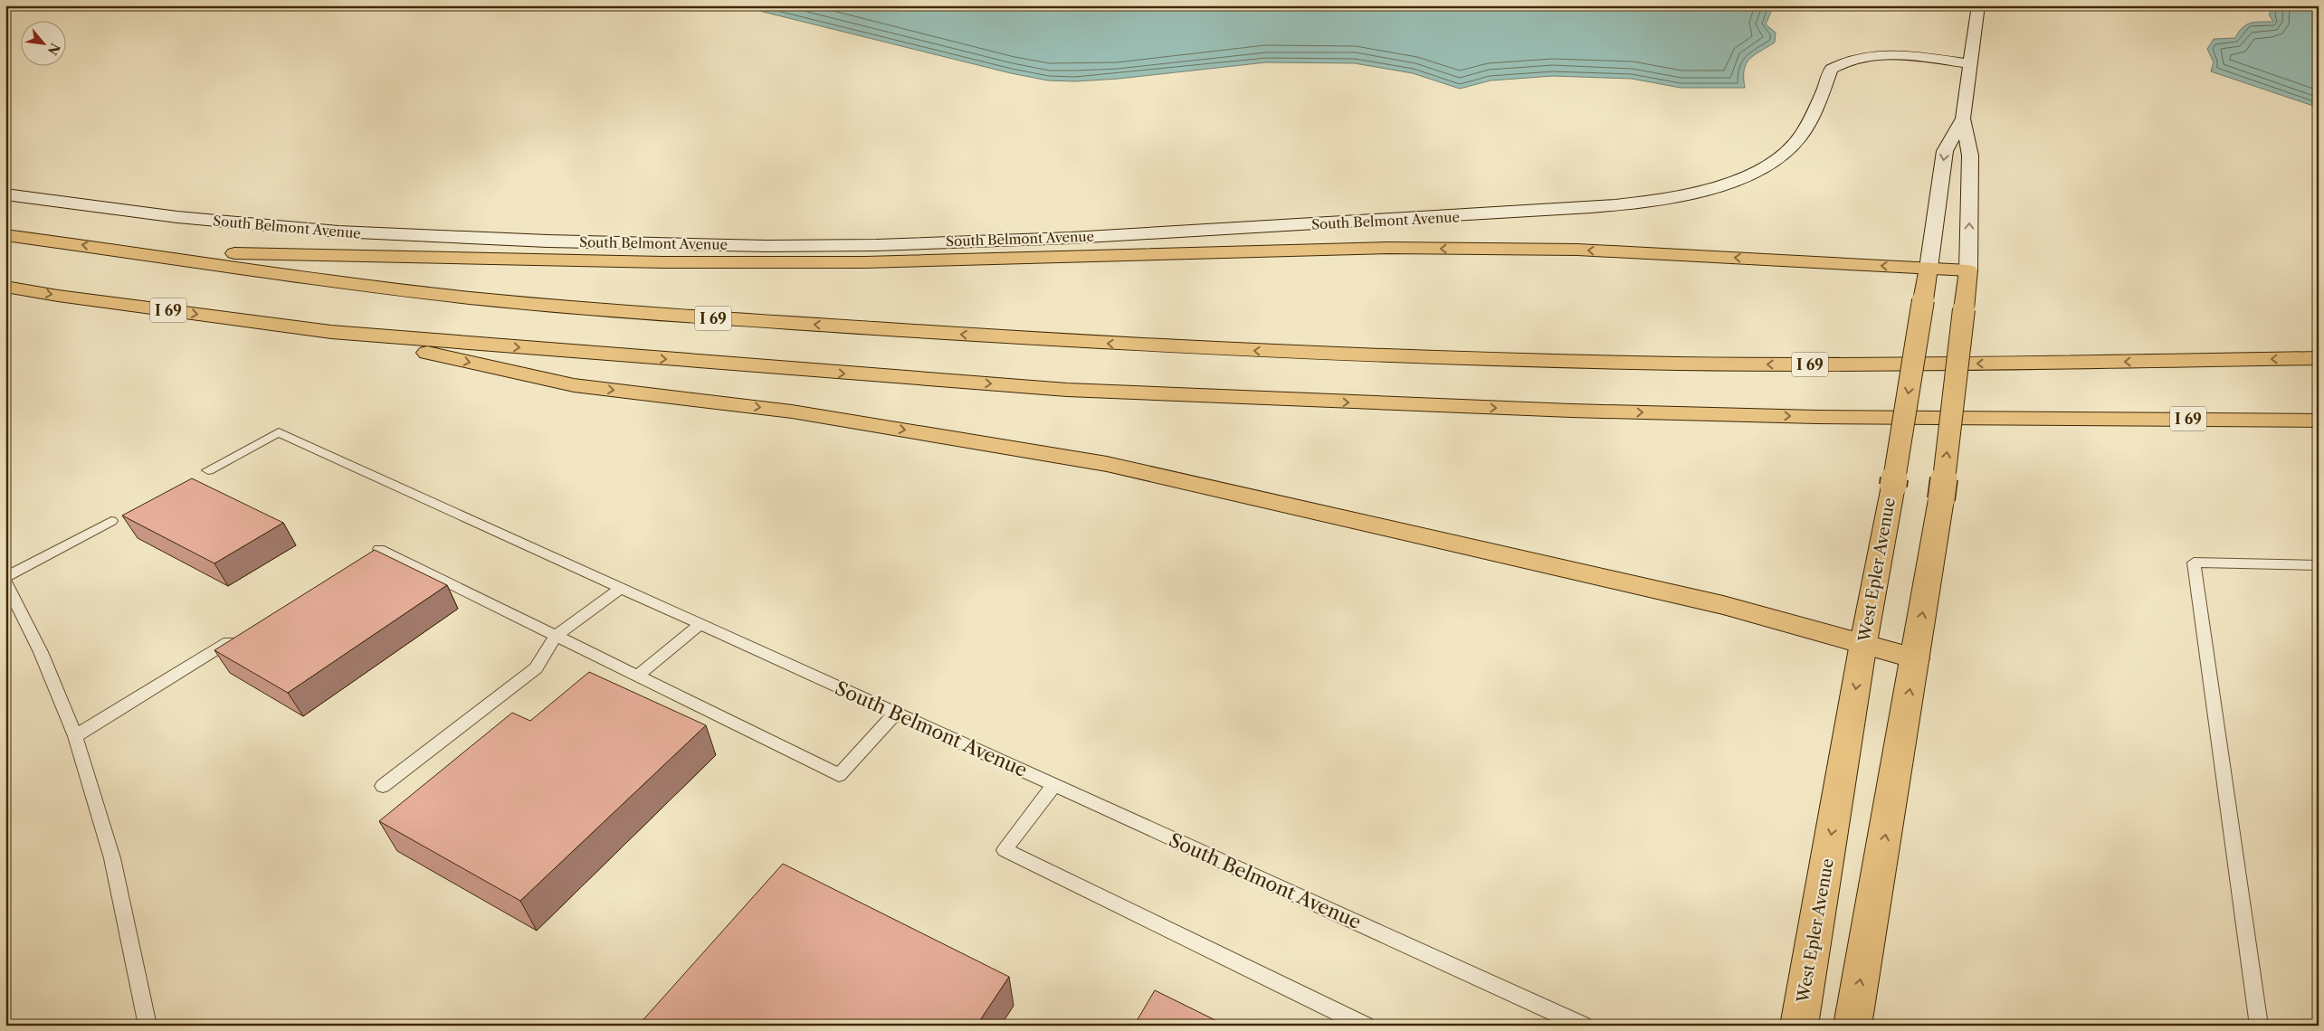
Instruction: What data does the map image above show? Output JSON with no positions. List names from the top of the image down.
{
  "streets": {
    "main road": ["I 69", "West Epler Avenue"],
    "street": ["South Belmont Avenue"]
  },
  "crossings": [
    ["South Belmont Avenue", "West Epler Avenue"]
  ],
  "north": "bottom right"
}
